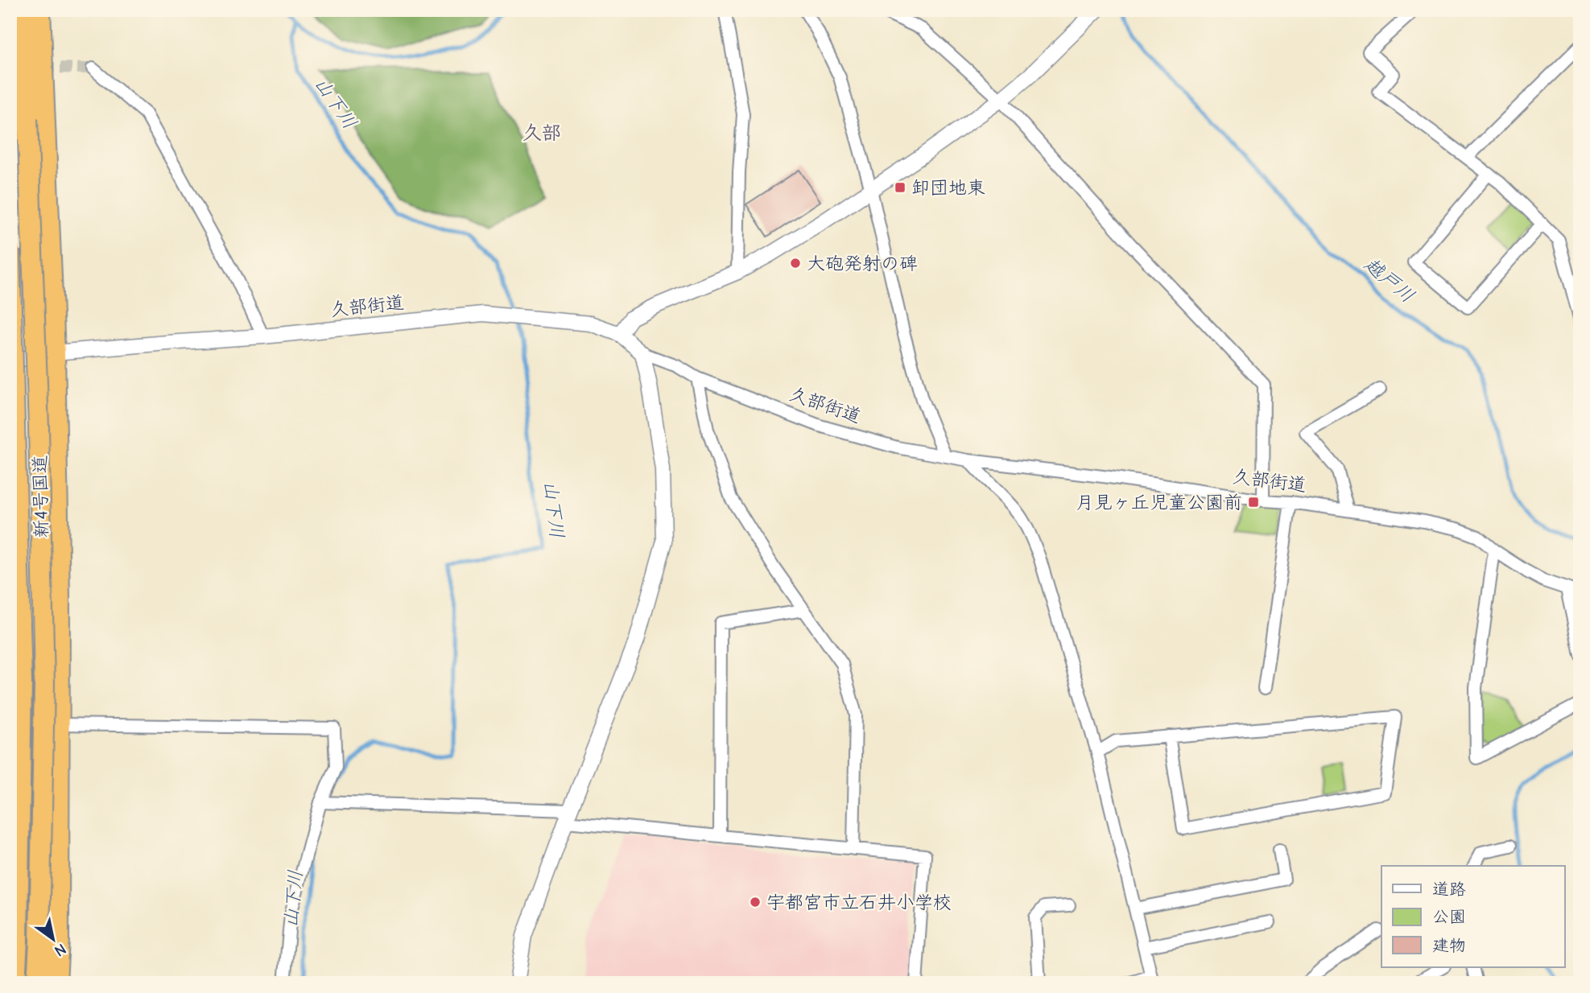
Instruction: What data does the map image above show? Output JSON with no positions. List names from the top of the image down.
{
  "streets": {
    "highway": ["新4号国道"],
    "street": ["久部街道"]
  },
  "districts": ["久部"],
  "water": ["山下川", "越戸川"],
  "places": {
    "transit": ["卸団地東", "月見ヶ丘児童公園前"],
    "other": ["大砲発射の碑", "宇都宮市立石井小学校"]
  },
  "legend": ["道路", "公園", "建物"],
  "north": "bottom right"
}
